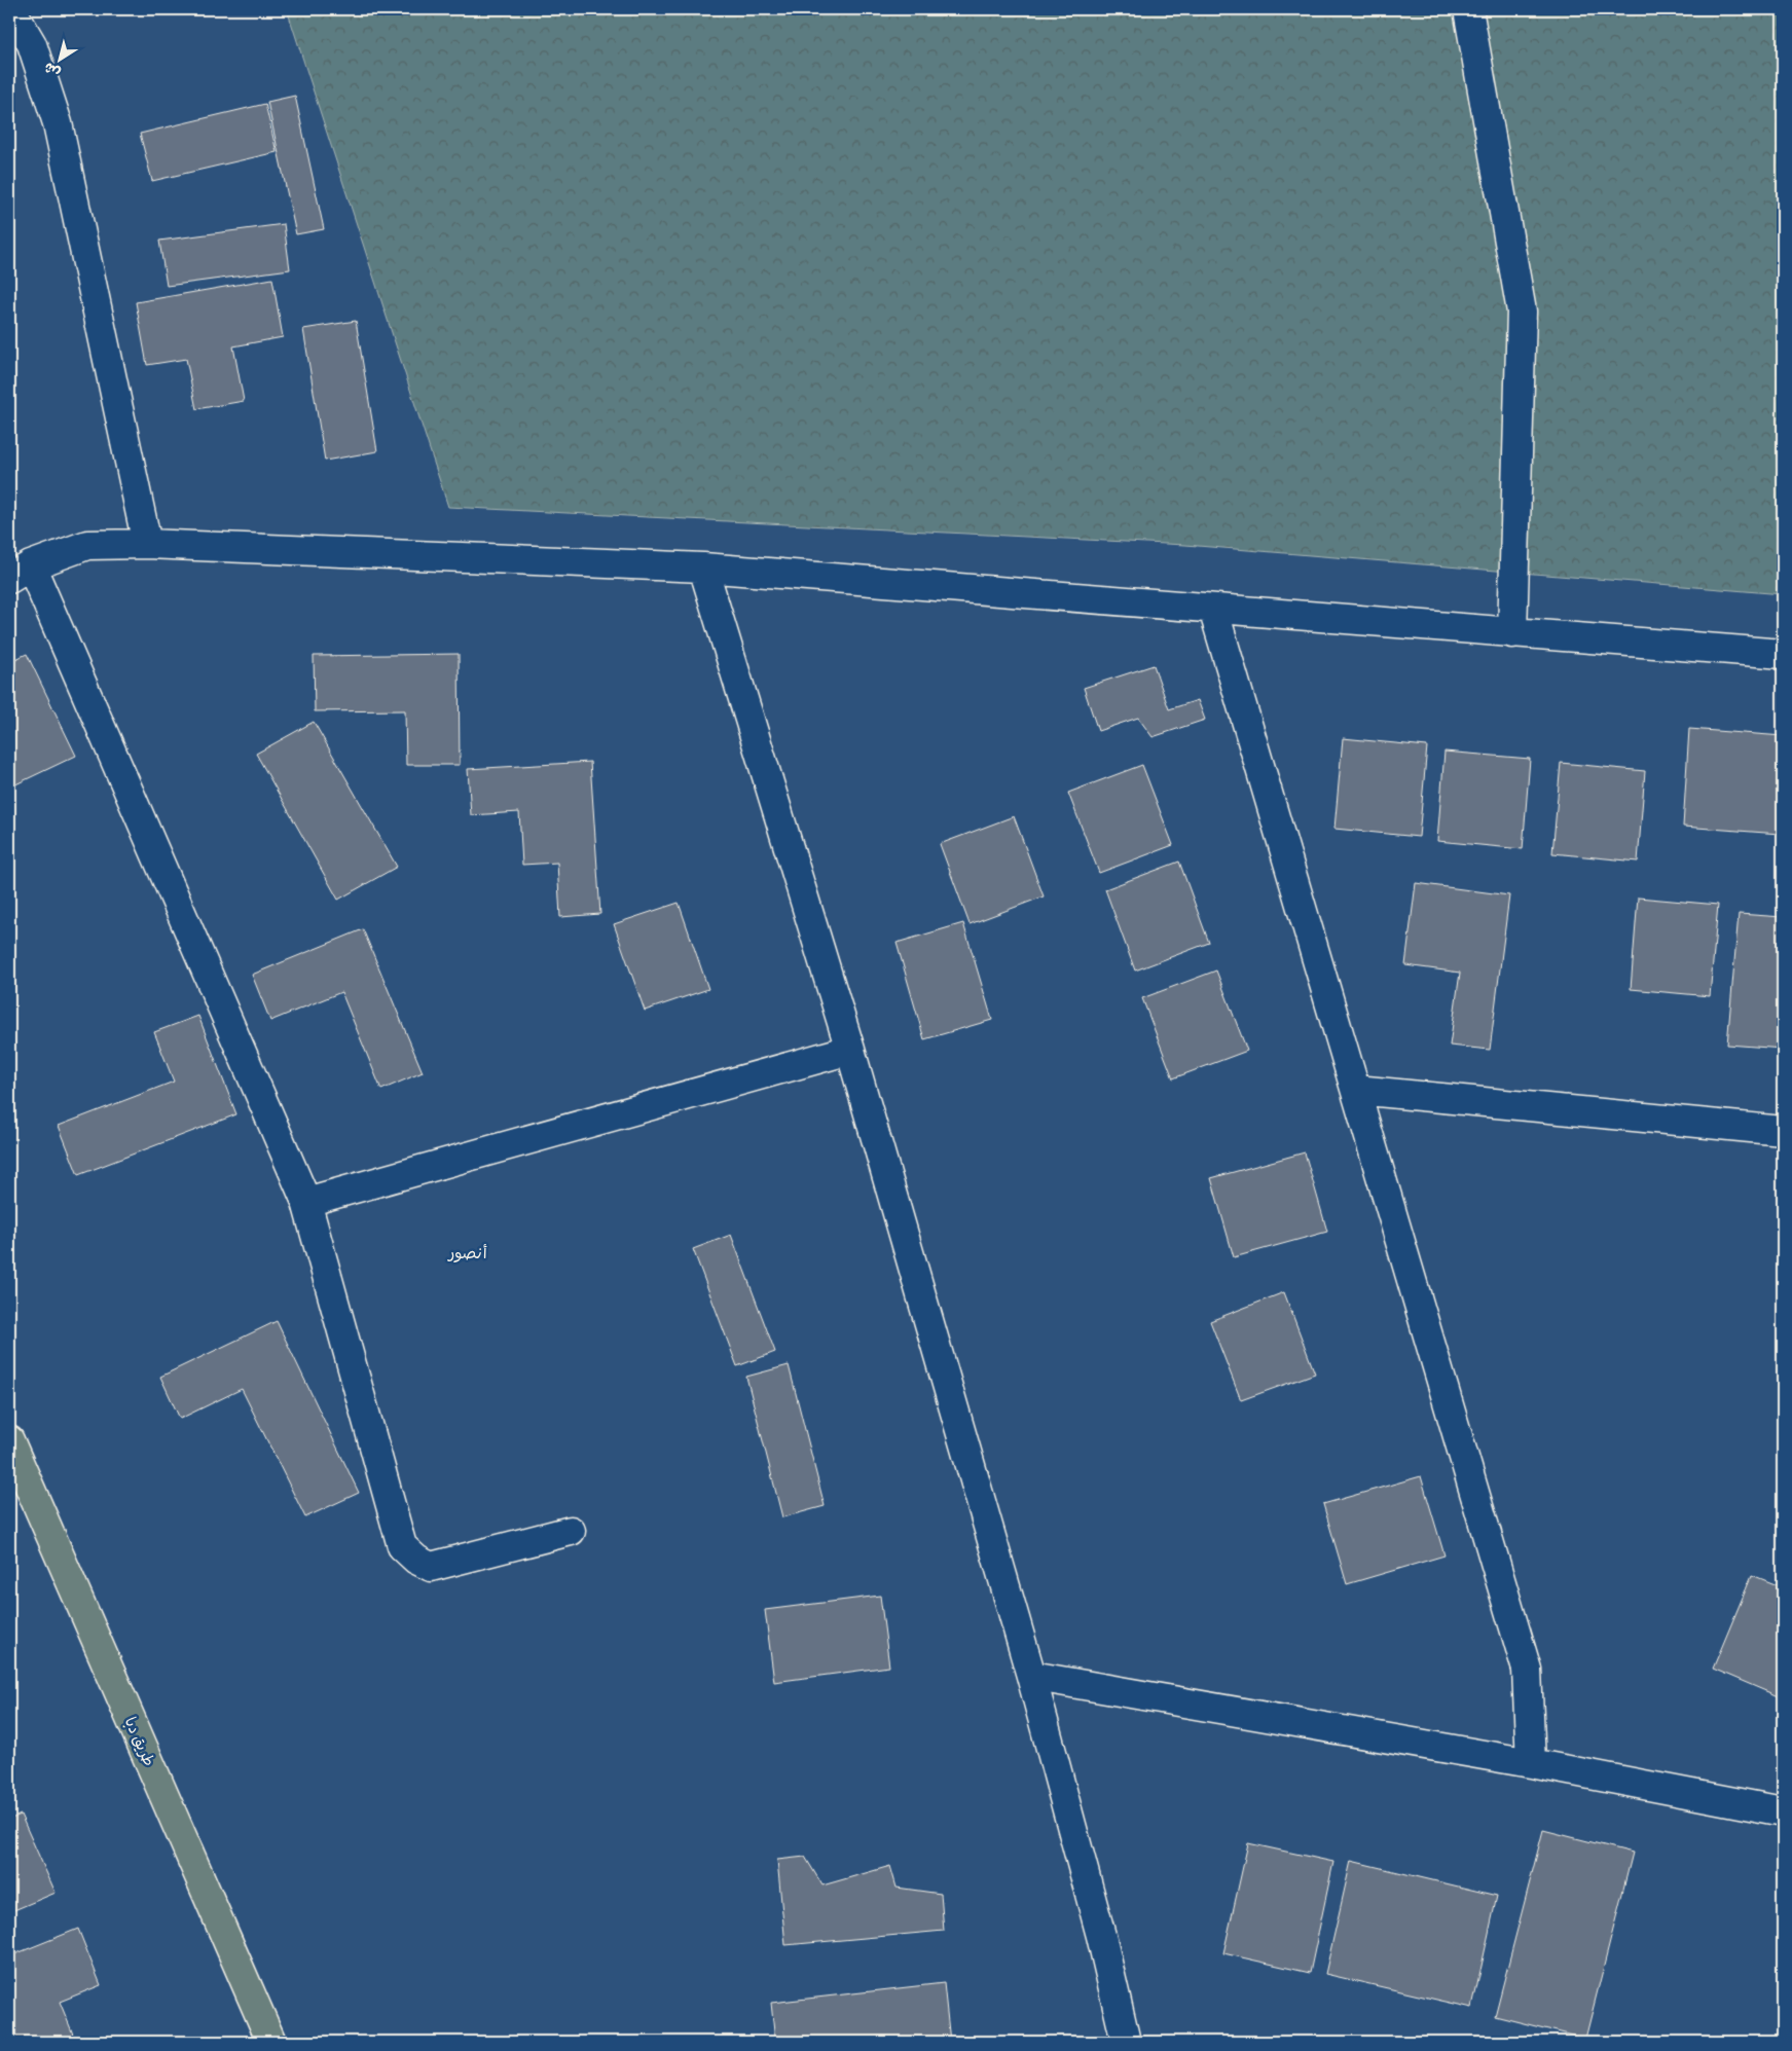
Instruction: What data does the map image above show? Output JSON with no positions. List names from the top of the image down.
{
  "streets": {
    "main road": ["طريق دبا"]
  },
  "districts": ["أنصور"],
  "north": "bottom left"
}
